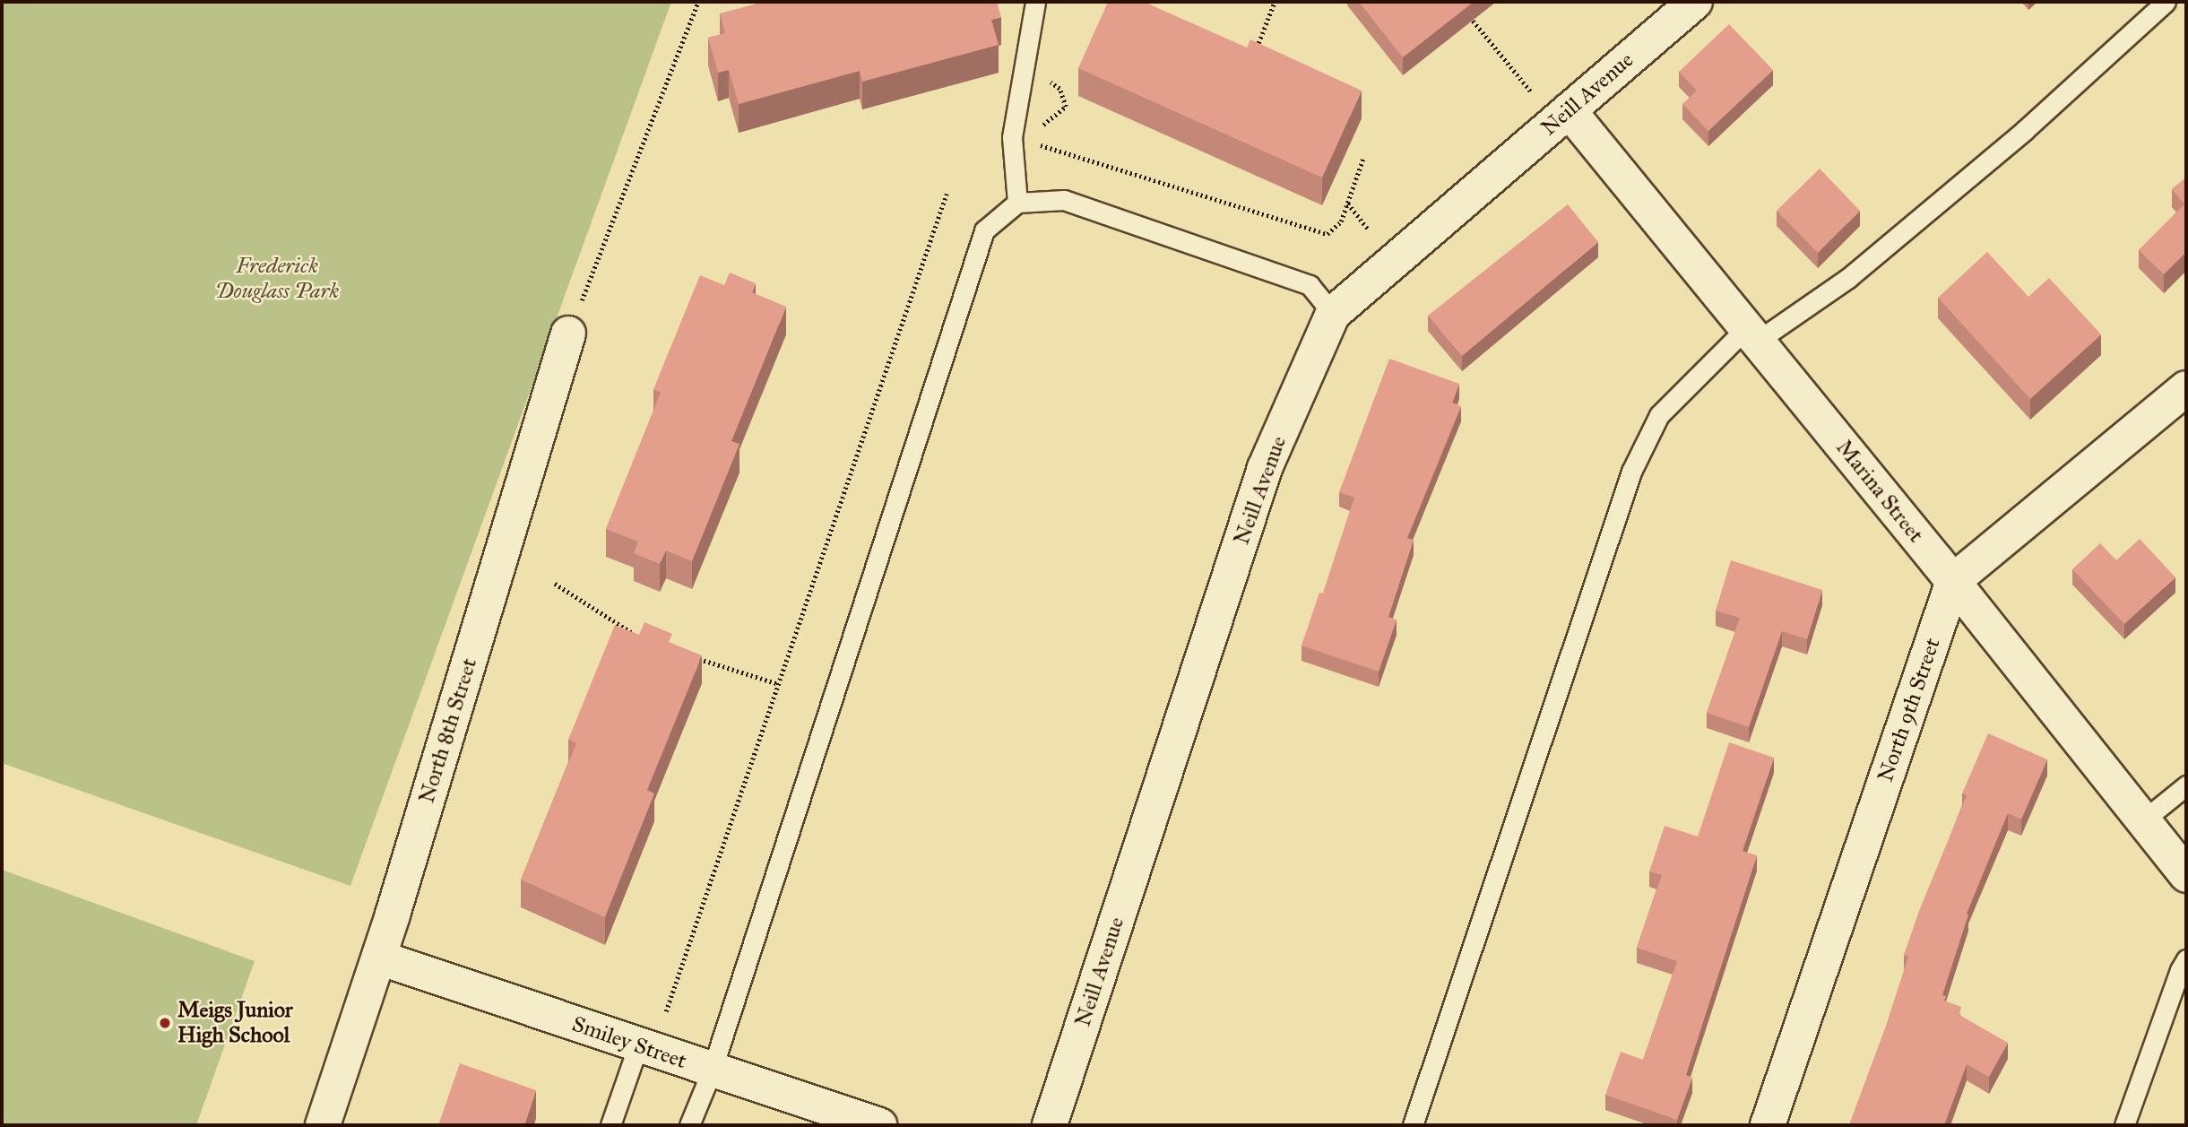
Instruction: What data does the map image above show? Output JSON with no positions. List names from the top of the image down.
{
  "streets": {
    "street": [
      "Neill Avenue",
      "Marina Street",
      "North 9th Street",
      "North 8th Street",
      "Smiley Street"
    ]
  },
  "crossings": [
    ["Neill Avenue", "Marina Street"],
    ["Marina Street", "North 9th Street"],
    ["North 8th Street", "Smiley Street"]
  ],
  "parks": ["Frederick Douglass Park"],
  "places": ["Meigs Junior High School"]
}
